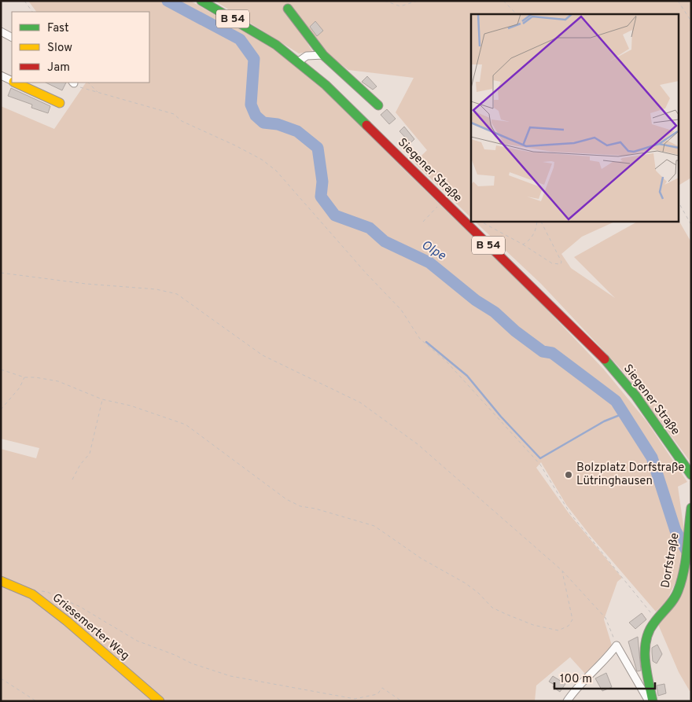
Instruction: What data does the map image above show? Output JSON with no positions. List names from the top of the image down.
{
  "streets": {
    "main road": [
      "B 54",
      "Siegener Straße",
      "Dorfstraße",
      "Griesemerter Weg"
    ]
  },
  "water": ["Olpe"],
  "places": ["Bolzplatz Dorfstraße Lütringhausen"],
  "legend": ["Fast", "Slow", "Jam"],
  "scale_bar": "100 m"
}
